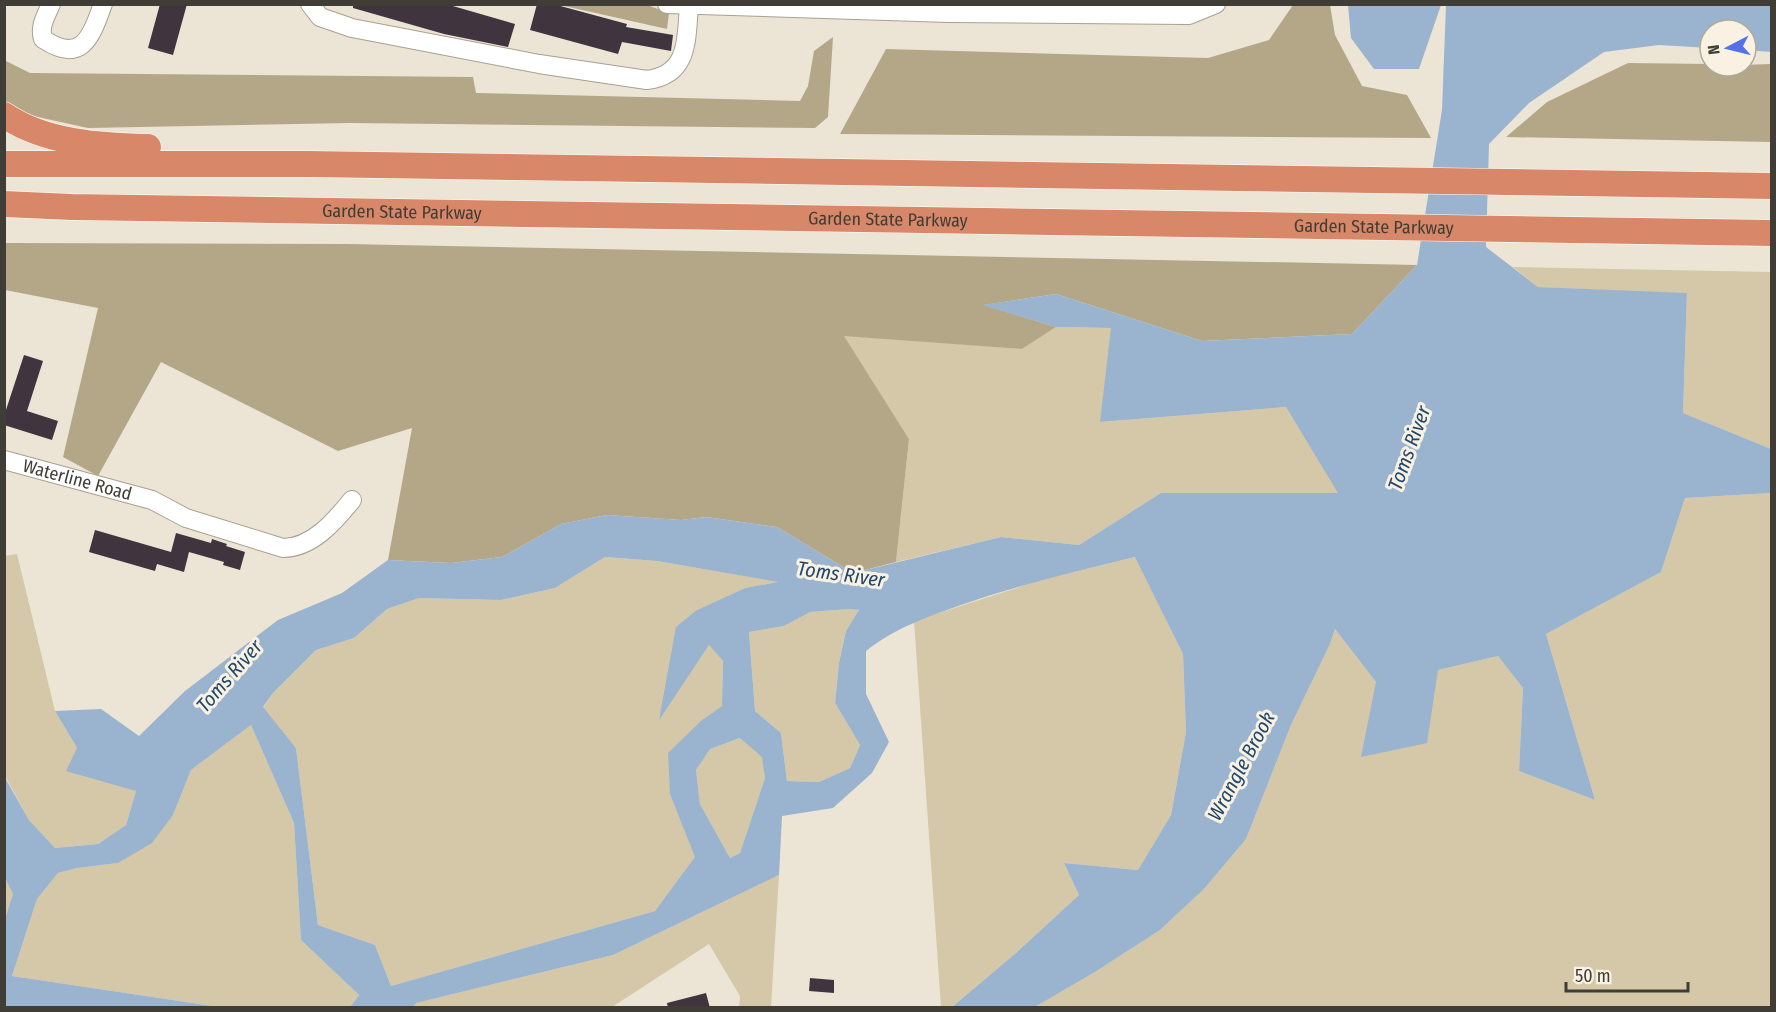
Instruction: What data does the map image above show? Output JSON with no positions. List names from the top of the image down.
{
  "streets": {
    "highway": ["Garden State Parkway"],
    "street": ["Waterline Road"]
  },
  "water": ["Toms River", "Wrangle Brook"],
  "scale_bar": "50 m",
  "north": "left"
}
